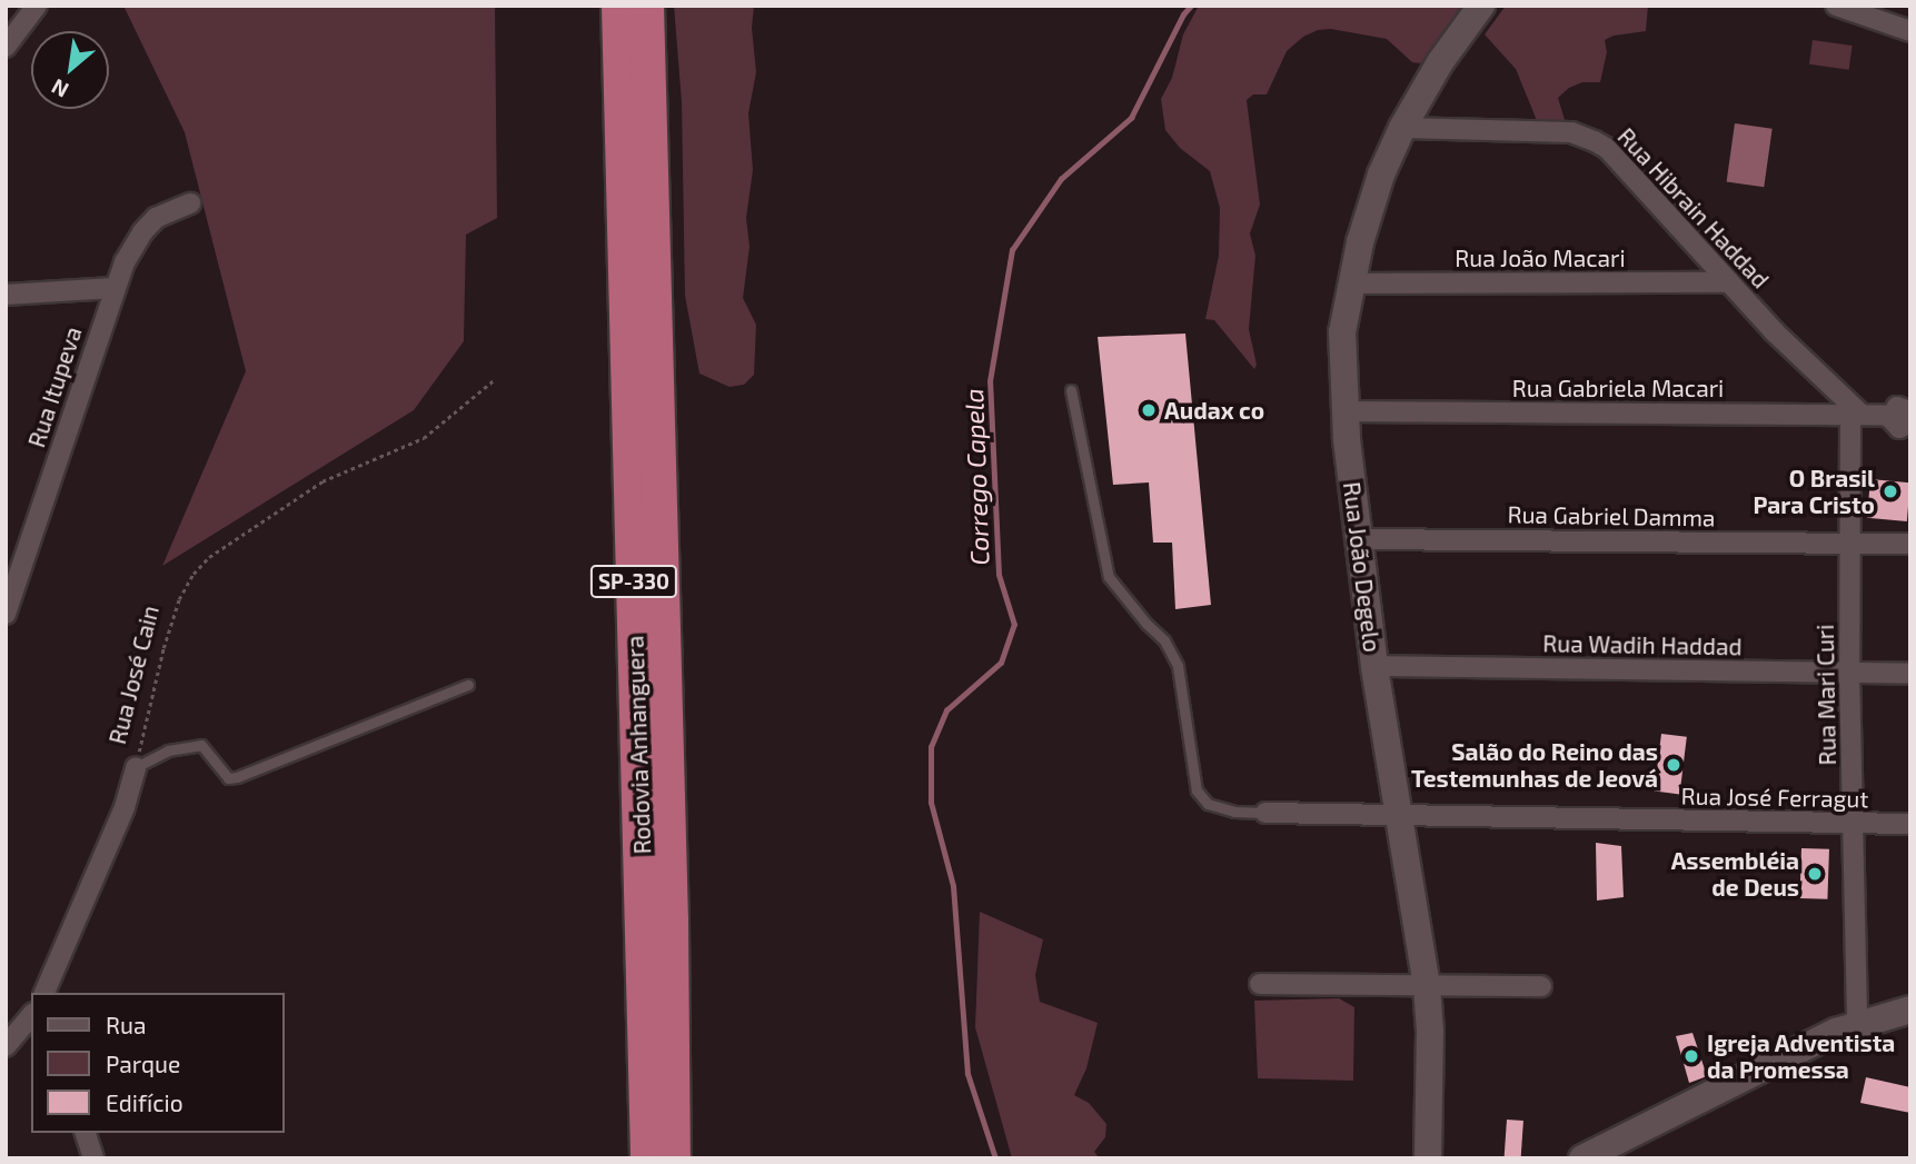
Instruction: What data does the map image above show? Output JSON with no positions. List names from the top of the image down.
{
  "streets": {
    "highway": ["SP-330", "Rodovia Anhanguera"],
    "street": [
      "Rua Hibrain Haddad",
      "Rua João Macari",
      "Rua Itupeva",
      "Rua Gabriela Macari",
      "Rua Gabriel Damma",
      "Rua João Degelo",
      "Rua Wadih Haddad",
      "Rua José Cain",
      "Rua Mari Curi",
      "Rua José Ferragut"
    ]
  },
  "crossings": [
    ["Rua Hibrain Haddad", "Rua João Macari"],
    ["Rua Hibrain Haddad", "Rua Gabriela Macari"],
    ["Rua Hibrain Haddad", "Rua João Degelo"],
    ["Rua Hibrain Haddad", "Rua Mari Curi"],
    ["Rua João Macari", "Rua João Degelo"],
    ["Rua Gabriela Macari", "Rua João Degelo"],
    ["Rua Gabriela Macari", "Rua Mari Curi"],
    ["Rua Gabriel Damma", "Rua João Degelo"],
    ["Rua Gabriel Damma", "Rua Mari Curi"],
    ["Rua João Degelo", "Rua Wadih Haddad"],
    ["Rua João Degelo", "Rua José Ferragut"],
    ["Rua Wadih Haddad", "Rua Mari Curi"],
    ["Rua Mari Curi", "Rua José Ferragut"]
  ],
  "water": ["Corrego Capela"],
  "places": [
    "Audax co",
    "O Brasil Para Cristo",
    "Salão do Reino das Testemunhas de Jeová",
    "Assembléia de Deus",
    "Igreja Adventista da Promessa"
  ],
  "legend": ["Rua", "Parque", "Edifício"],
  "north": "bottom left"
}
